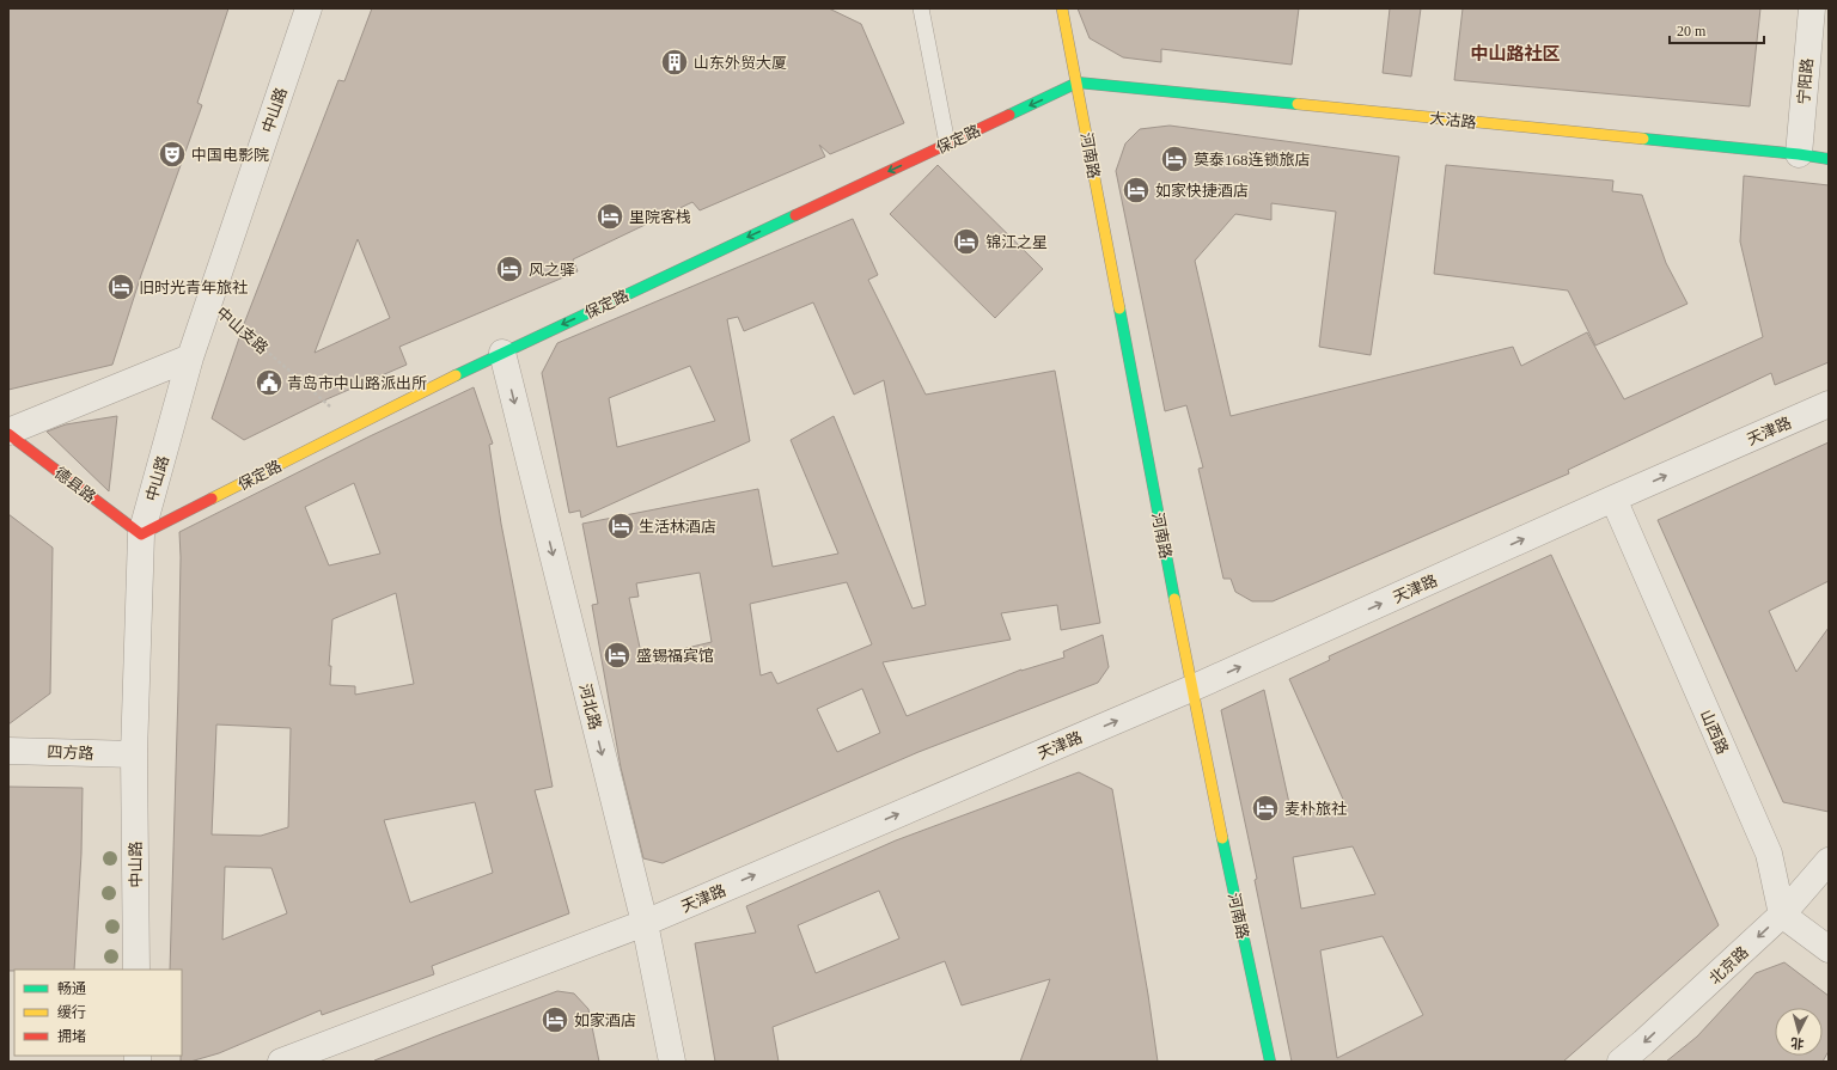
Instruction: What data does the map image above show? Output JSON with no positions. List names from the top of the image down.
{
  "streets": {
    "street": [
      "宁阳路",
      "中山路",
      "大沽路",
      "保定路",
      "河南路",
      "天津路",
      "德县路",
      "河北路",
      "山西路",
      "四方路",
      "北京路"
    ],
    "path": ["中山支路"]
  },
  "crossings": [
    ["宁阳路", "大沽路"],
    ["中山路", "保定路"],
    ["中山路", "中山支路"],
    ["中山路", "德县路"],
    ["中山路", "四方路"],
    ["大沽路", "保定路"],
    ["大沽路", "河南路"],
    ["保定路", "河南路"],
    ["保定路", "德县路"],
    ["保定路", "河北路"],
    ["河南路", "天津路"],
    ["天津路", "河北路"],
    ["天津路", "山西路"],
    ["山西路", "北京路"]
  ],
  "one_way": [
    "保定路",
    "天津路",
    "河北路",
    "北京路"
  ],
  "districts": ["中山路社区"],
  "places": {
    "building": ["山东外贸大厦"],
    "theatre": ["中国电影院"],
    "hotel": [
      "莫泰168连锁旅店",
      "如家快捷酒店",
      "里院客栈",
      "锦江之星",
      "风之驿",
      "旧时光青年旅社",
      "生活林酒店",
      "盛锡福宾馆",
      "麦朴旅社",
      "如家酒店"
    ],
    "public building": ["青岛市中山路派出所"]
  },
  "legend": ["畅通", "缓行", "拥堵"],
  "scale_bar": "20 m",
  "north": "bottom"
}
